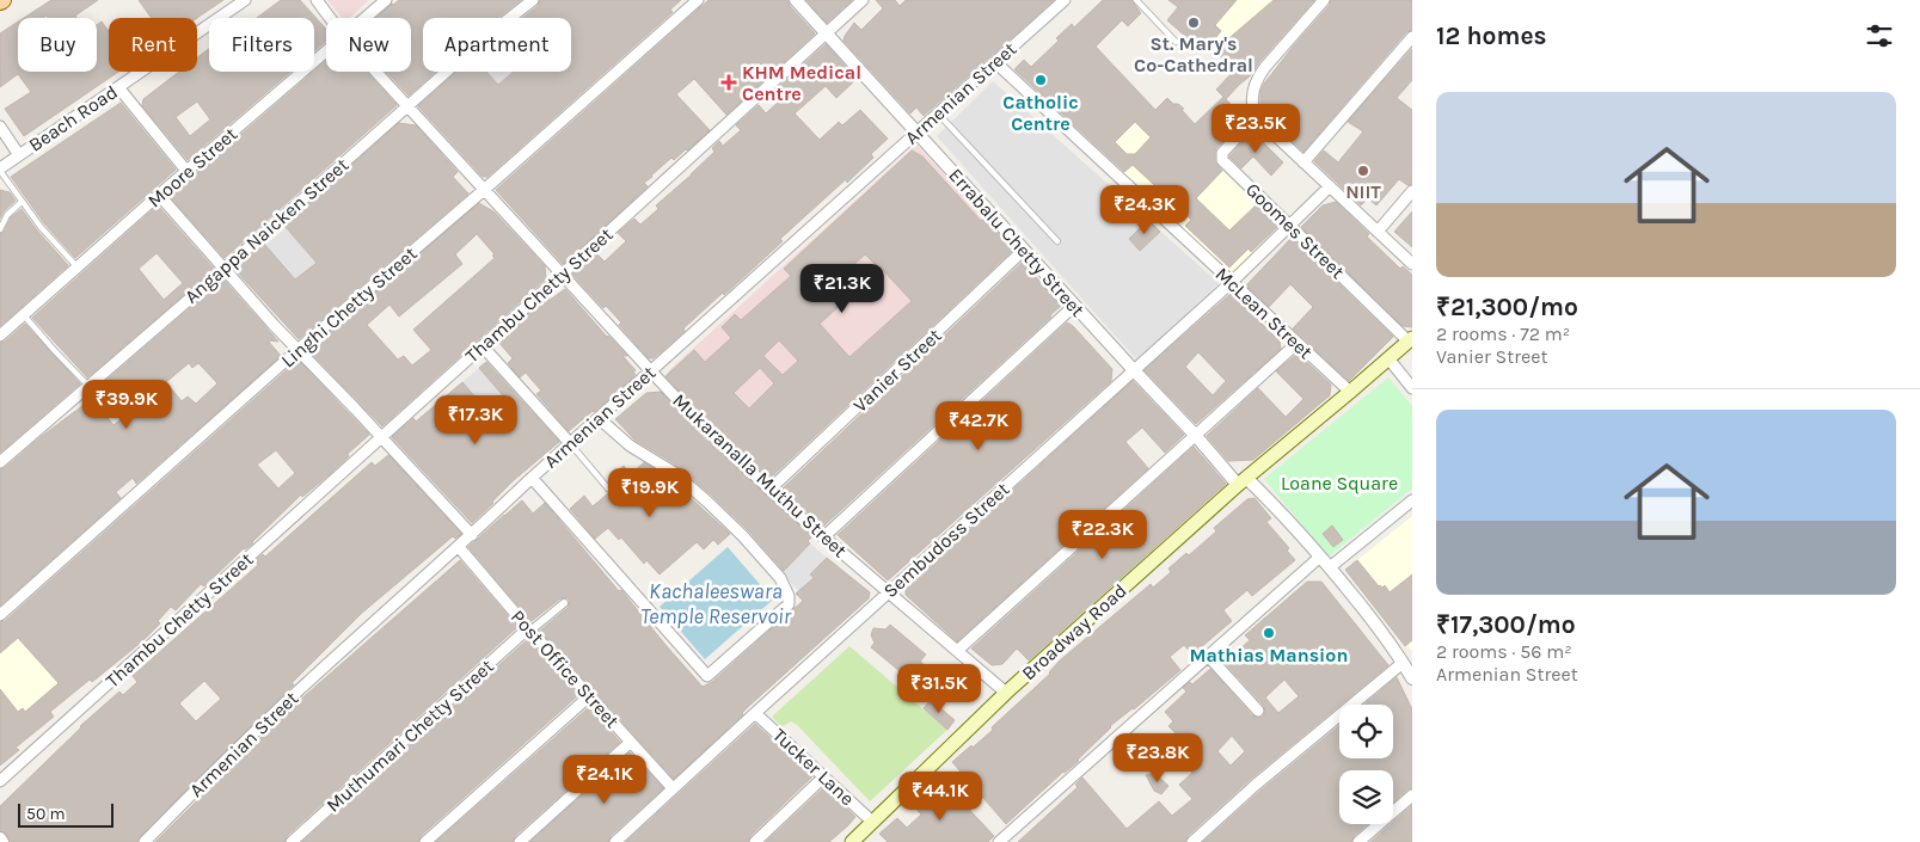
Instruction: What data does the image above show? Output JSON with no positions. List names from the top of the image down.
{
  "streets": {
    "main road": ["Broadway Road"],
    "street": [
      "Armenian Street",
      "Beach Road",
      "Moore Street",
      "Angappa Naicken Street",
      "Goomes Street",
      "Errabalu Chetty Street",
      "Thambu Chetty Street",
      "Linghi Chetty Street",
      "McLean Street",
      "Vanier Street",
      "Mukaranalla Muthu Street",
      "Sembudoss Street",
      "Post Office Street",
      "Muthumari Chetty Street",
      "Tucker Lane"
    ]
  },
  "crossings": [
    ["Armenian Street", "Errabalu Chetty Street"],
    ["Armenian Street", "McLean Street"],
    ["Armenian Street", "Mukaranalla Muthu Street"],
    ["Armenian Street", "Post Office Street"],
    ["Angappa Naicken Street", "Mukaranalla Muthu Street"],
    ["Goomes Street", "Sembudoss Street"],
    ["Goomes Street", "Broadway Road"],
    ["Errabalu Chetty Street", "Thambu Chetty Street"],
    ["Errabalu Chetty Street", "Vanier Street"],
    ["Errabalu Chetty Street", "Sembudoss Street"],
    ["Errabalu Chetty Street", "Broadway Road"],
    ["Thambu Chetty Street", "Mukaranalla Muthu Street"],
    ["Linghi Chetty Street", "Mukaranalla Muthu Street"],
    ["McLean Street", "Sembudoss Street"],
    ["McLean Street", "Broadway Road"],
    ["Vanier Street", "Mukaranalla Muthu Street"],
    ["Mukaranalla Muthu Street", "Sembudoss Street"],
    ["Mukaranalla Muthu Street", "Broadway Road"],
    ["Sembudoss Street", "Post Office Street"],
    ["Sembudoss Street", "Tucker Lane"],
    ["Broadway Road", "Tucker Lane"],
    ["Post Office Street", "Muthumari Chetty Street"]
  ],
  "water": ["Kachaleeswara Temple Reservoir"],
  "parks": ["Loane Square"],
  "places": {
    "other": [
      "St. Mary's Co-Cathedral",
      "Catholic Centre",
      "NIIT",
      "Mathias Mansion"
    ],
    "health": ["KHM Medical Centre"]
  },
  "scale_bar": "50 m",
  "page": {
    "heading": "12 homes",
    "chip": [
      "Buy",
      "Rent",
      "Filters",
      "New",
      "Apartment"
    ],
    "list": [
      {
        "name": "₹21,300/mo",
        "note": "2 rooms · 72 m² · Vanier Street"
      },
      {
        "name": "₹17,300/mo",
        "note": "2 rooms · 56 m² · Armenian Street"
      }
    ],
    "price": [
      "₹23.5K",
      "₹24.3K",
      "₹21.3K",
      "₹39.9K",
      "₹17.3K",
      "₹42.7K",
      "₹19.9K",
      "₹22.3K",
      "₹31.5K",
      "₹23.8K",
      "₹24.1K",
      "₹44.1K"
    ],
    "scale": "50 m"
  }
}
